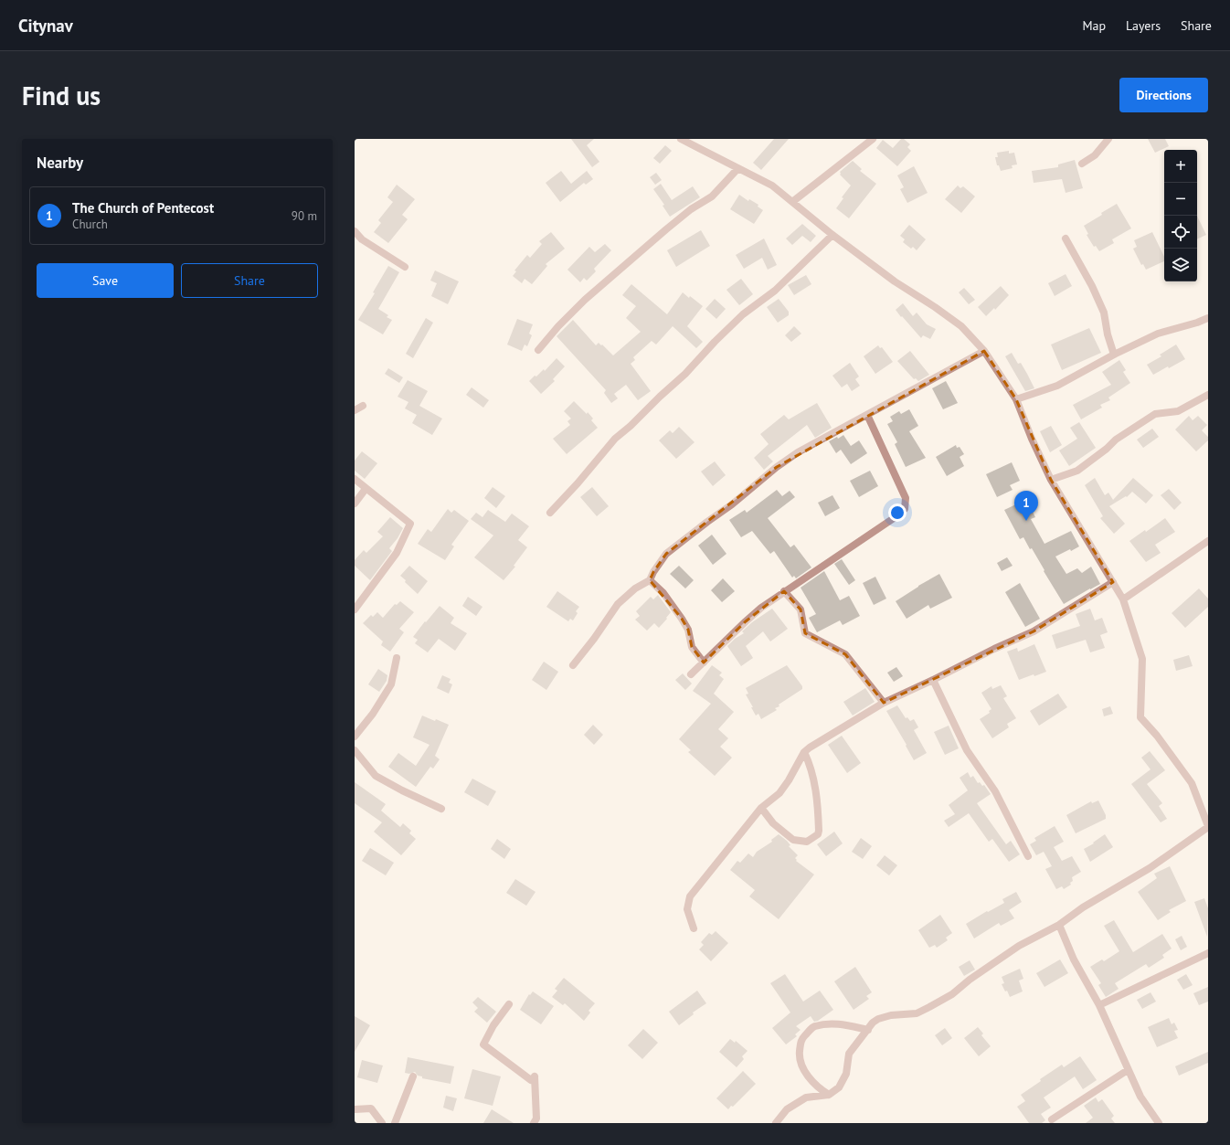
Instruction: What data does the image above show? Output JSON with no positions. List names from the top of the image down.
{
  "page": {
    "header": "Citynav",
    "nav": ["Map", "Layers", "Share"],
    "buttons": [
      "Directions",
      ["Save", "Share"]
    ],
    "title": "Find us",
    "heading": "Nearby",
    "map_buttons": ["+", "−"],
    "list": [
      {
        "mark": "1",
        "name": "The Church of Pentecost",
        "note": "Church",
        "value": "90 m"
      }
    ],
    "pins": "1"
  }
}
